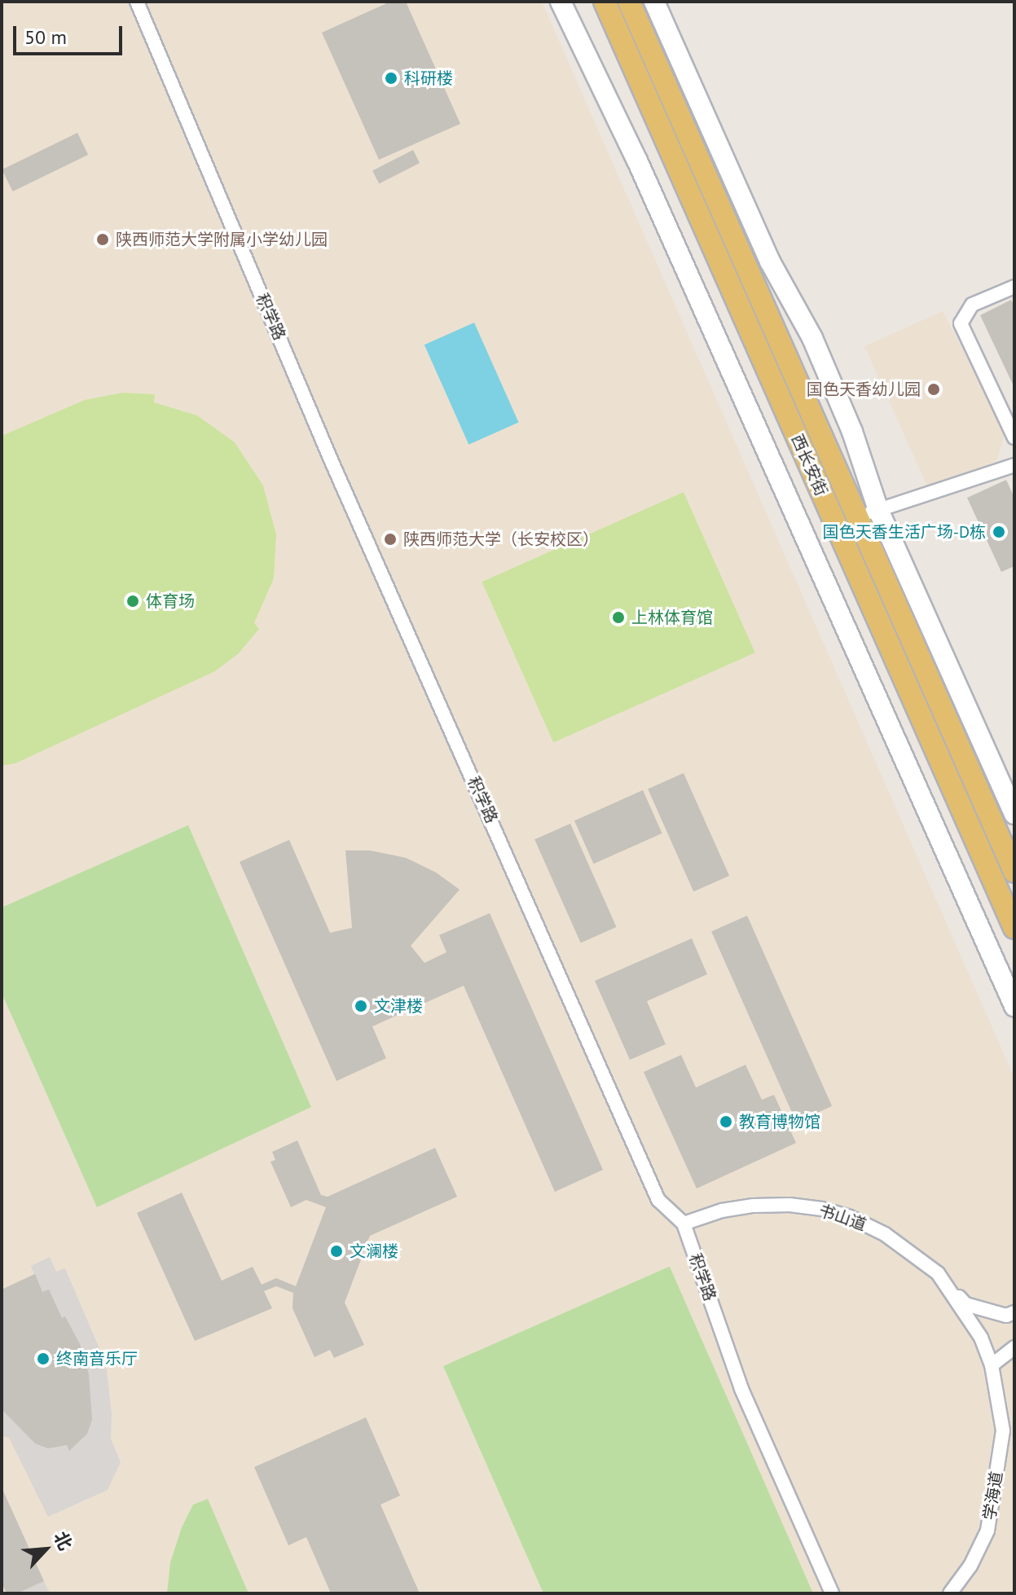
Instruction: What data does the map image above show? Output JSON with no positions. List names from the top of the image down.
{
  "streets": {
    "main road": ["西长安街"],
    "street": ["积学路", "书山道", "学海道"]
  },
  "crossings": [
    ["积学路", "书山道"],
    ["书山道", "学海道"]
  ],
  "places": [
    "科研楼",
    "陕西师范大学附属小学幼儿园",
    "国色天香幼儿园",
    "国色天香生活广场-D栋",
    "陕西师范大学（长安校区）",
    "体育场",
    "上林体育馆",
    "文津楼",
    "教育博物馆",
    "文澜楼",
    "终南音乐厅"
  ],
  "scale_bar": "50 m",
  "north": "top right"
}
